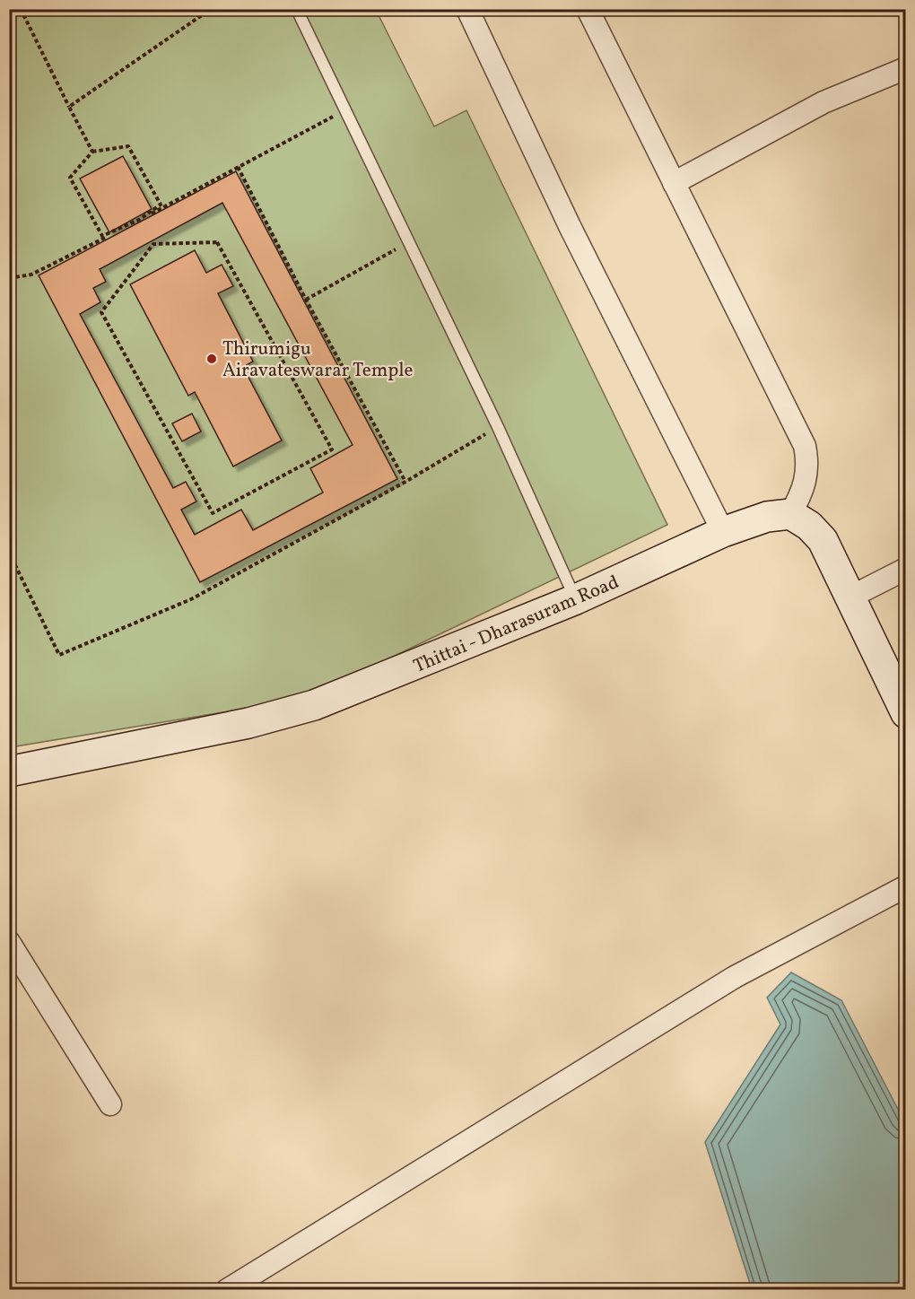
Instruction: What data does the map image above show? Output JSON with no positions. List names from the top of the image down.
{
  "streets": {
    "main road": ["Thittai - Dharasuram Road"]
  },
  "places": ["Thirumigu Airavateswarar Temple"]
}
